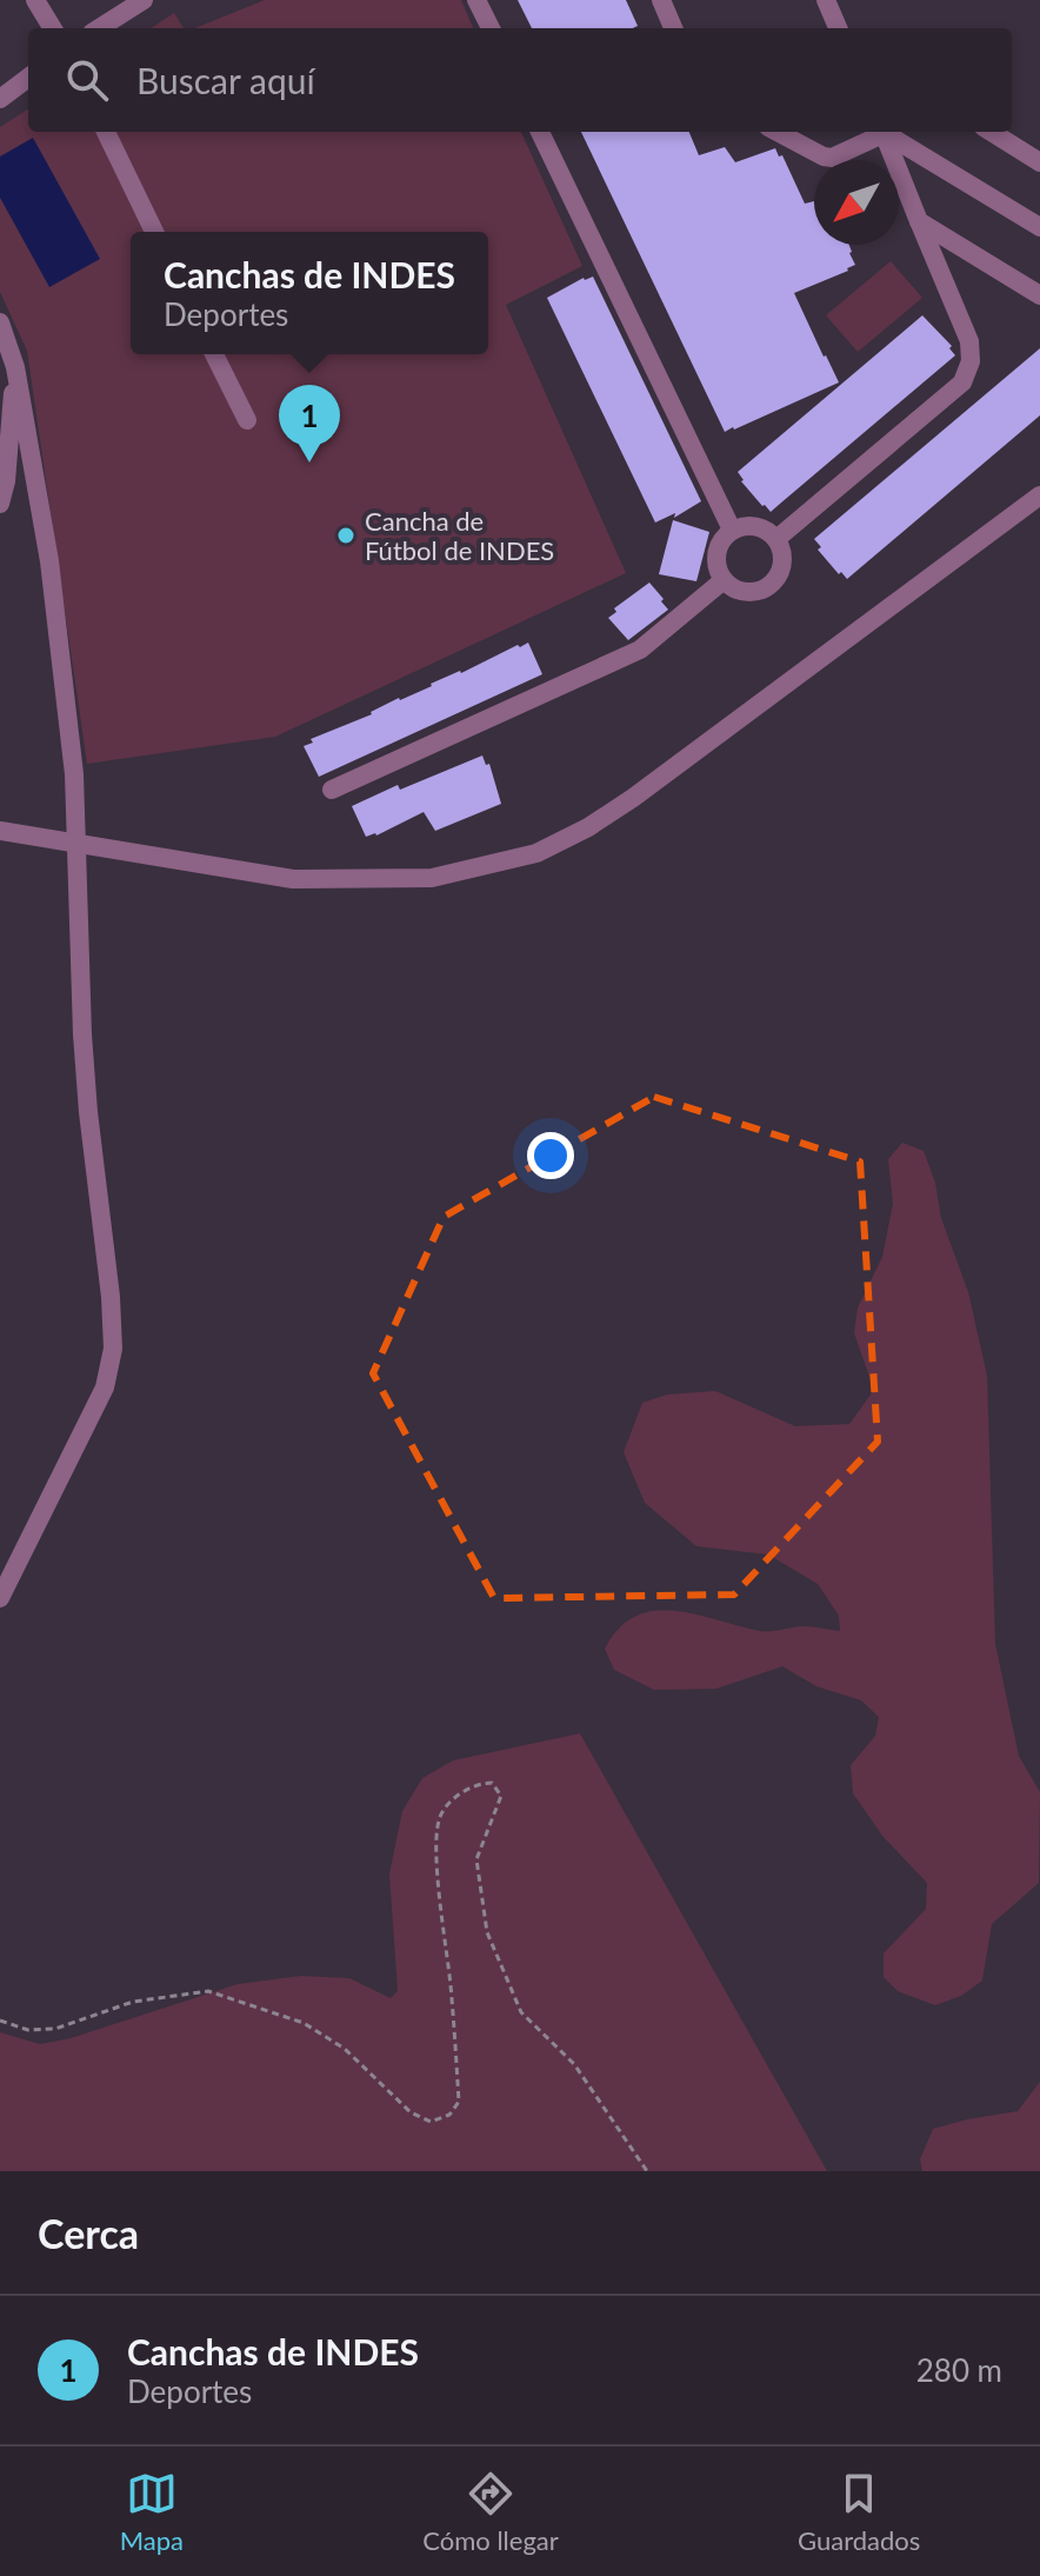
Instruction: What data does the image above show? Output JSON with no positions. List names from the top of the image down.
{
  "places": ["Cancha de Fútbol de INDES"],
  "north": "bottom left",
  "page": {
    "search": "Buscar aquí",
    "popup": ["Canchas de INDES", "Deportes"],
    "pins": "1",
    "heading": "Cerca",
    "list": [
      {
        "mark": "1",
        "name": "Canchas de INDES",
        "note": "Deportes",
        "value": "280 m"
      }
    ],
    "nav": ["Mapa", "Cómo llegar", "Guardados"]
  }
}
